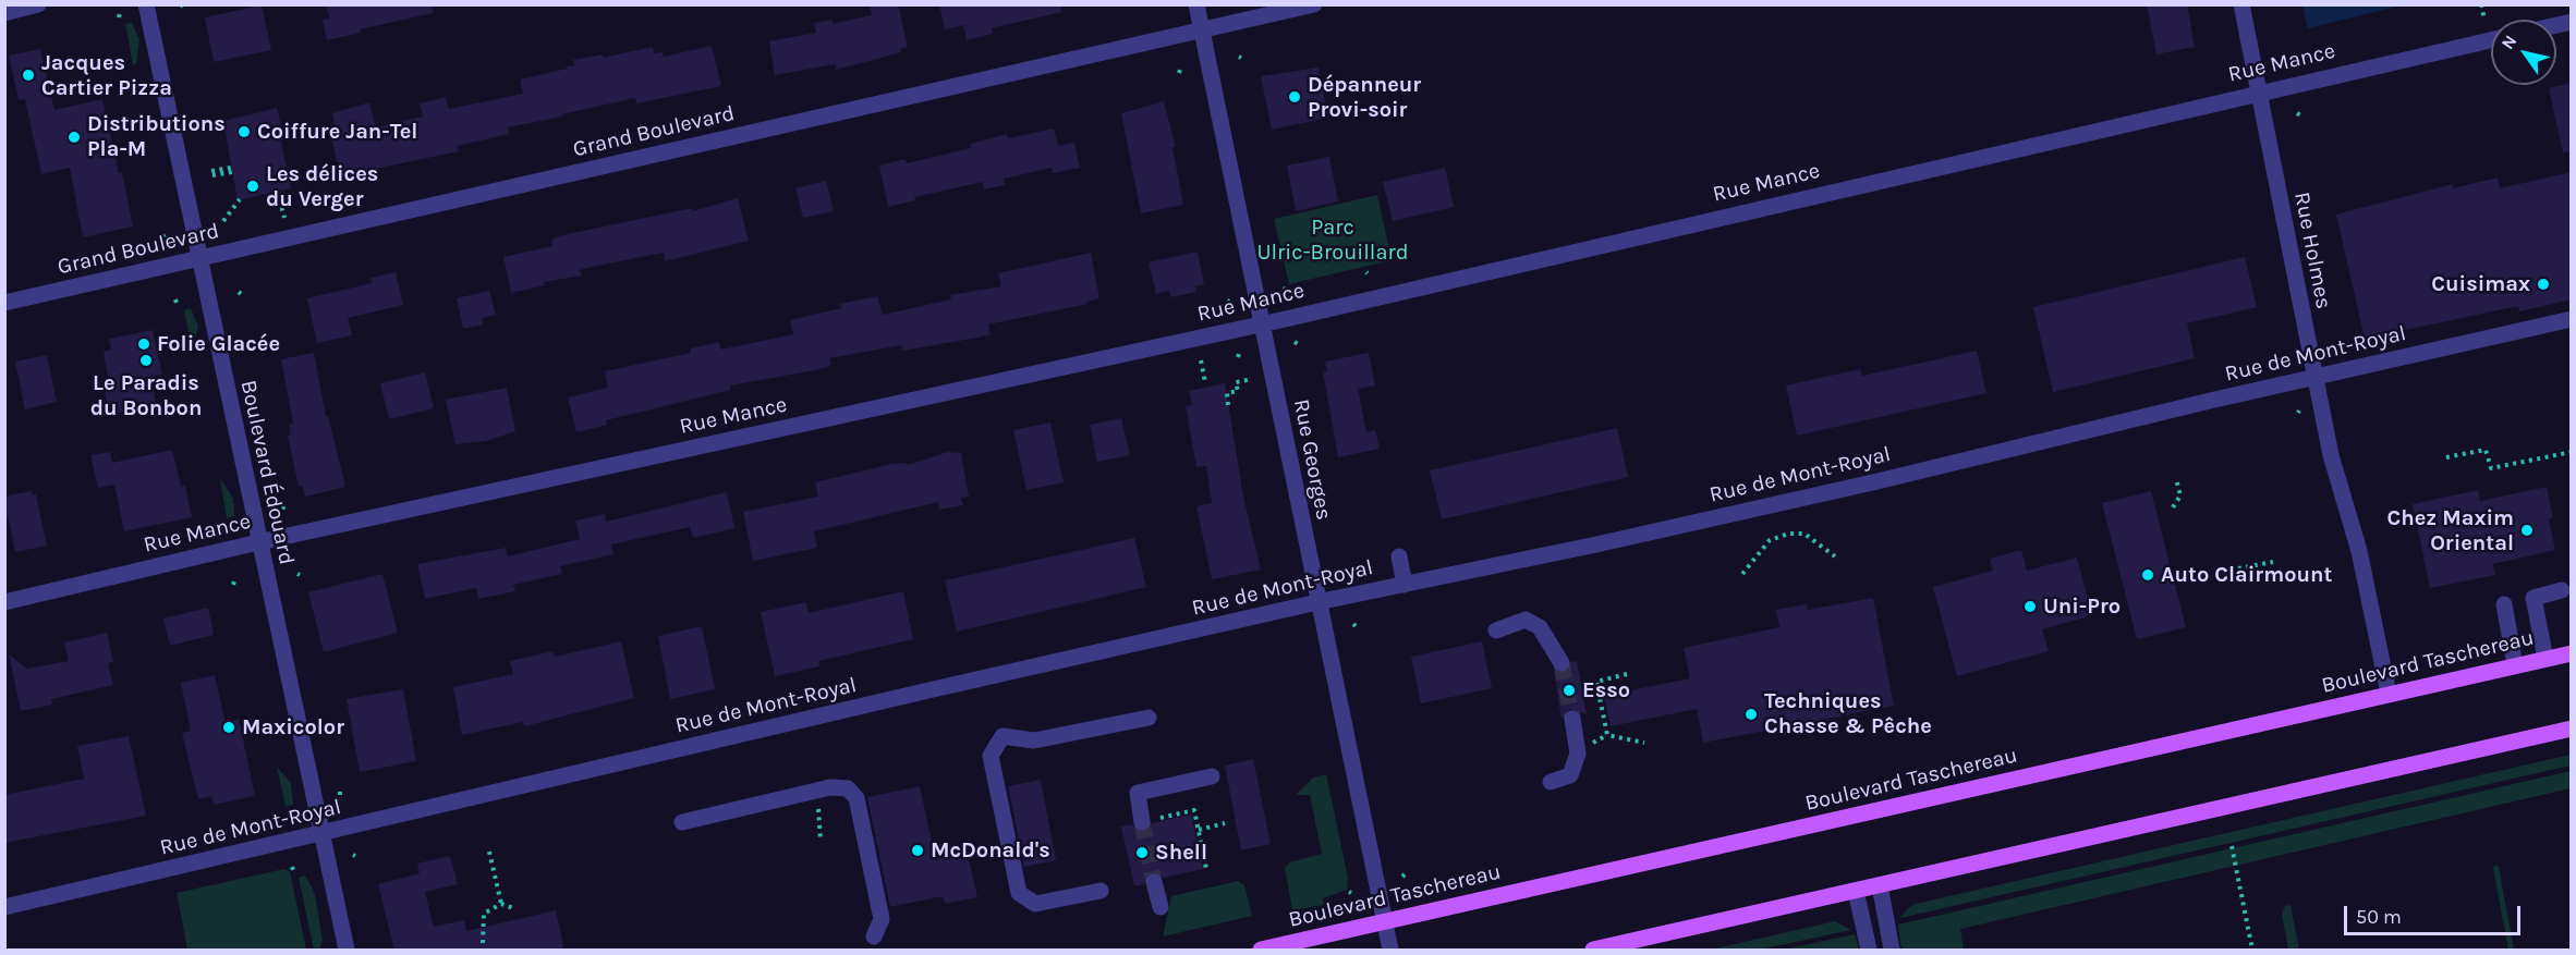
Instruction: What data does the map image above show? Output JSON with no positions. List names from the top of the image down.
{
  "streets": {
    "main road": ["Boulevard Taschereau"],
    "street": [
      "Rue Mance",
      "Grand Boulevard",
      "Rue Holmes",
      "Rue de Mont-Royal",
      "Rue Georges",
      "Boulevard Édouard"
    ]
  },
  "crossings": [
    ["Rue Mance", "Rue Holmes"],
    ["Rue Mance", "Rue Georges"],
    ["Rue Mance", "Boulevard Édouard"],
    ["Grand Boulevard", "Rue Georges"],
    ["Grand Boulevard", "Boulevard Édouard"],
    ["Rue Holmes", "Rue de Mont-Royal"],
    ["Rue Holmes", "Boulevard Taschereau"],
    ["Rue de Mont-Royal", "Rue Georges"],
    ["Rue de Mont-Royal", "Boulevard Édouard"],
    ["Rue Georges", "Boulevard Taschereau"]
  ],
  "parks": ["Parc Ulric-Brouillard"],
  "places": [
    "Jacques Cartier Pizza",
    "Dépanneur Provi-soir",
    "Coiffure Jan-Tel",
    "Distributions Pla-M",
    "Les délices du Verger",
    "Cuisimax",
    "Folie Glacée",
    "Le Paradis du Bonbon",
    "Chez Maxim Oriental",
    "Auto Clairmount",
    "Uni-Pro",
    "Esso",
    "Techniques Chasse & Pêche",
    "Maxicolor",
    "McDonald's",
    "Shell"
  ],
  "scale_bar": "50 m",
  "north": "top left"
}
